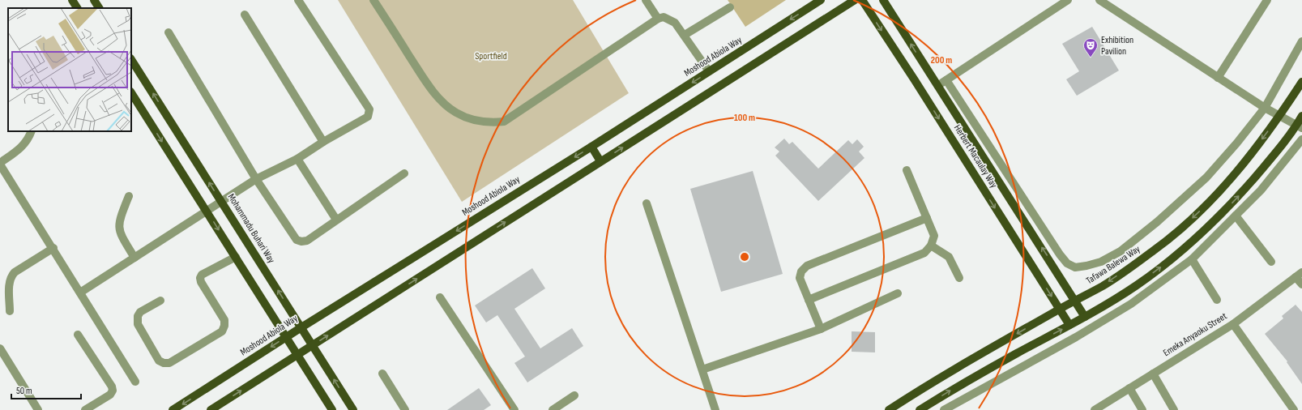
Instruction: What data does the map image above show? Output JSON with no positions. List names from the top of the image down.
{
  "streets": {
    "main road": [
      "Moshood Abiola Way",
      "Herbert Macaulay Way",
      "Mohammadu Buhari Way",
      "Tafawa Balewa Way"
    ],
    "street": ["Emeka Anyaoku Street"]
  },
  "crossings": [
    ["Moshood Abiola Way", "Mohammadu Buhari Way"],
    ["Herbert Macaulay Way", "Tafawa Balewa Way"]
  ],
  "parks": ["Sportfield"],
  "places": {
    "theatre": ["Exhibition Pavilion"]
  },
  "scale_bar": "50 m",
  "rings": ["200 m", "100 m"]
}
